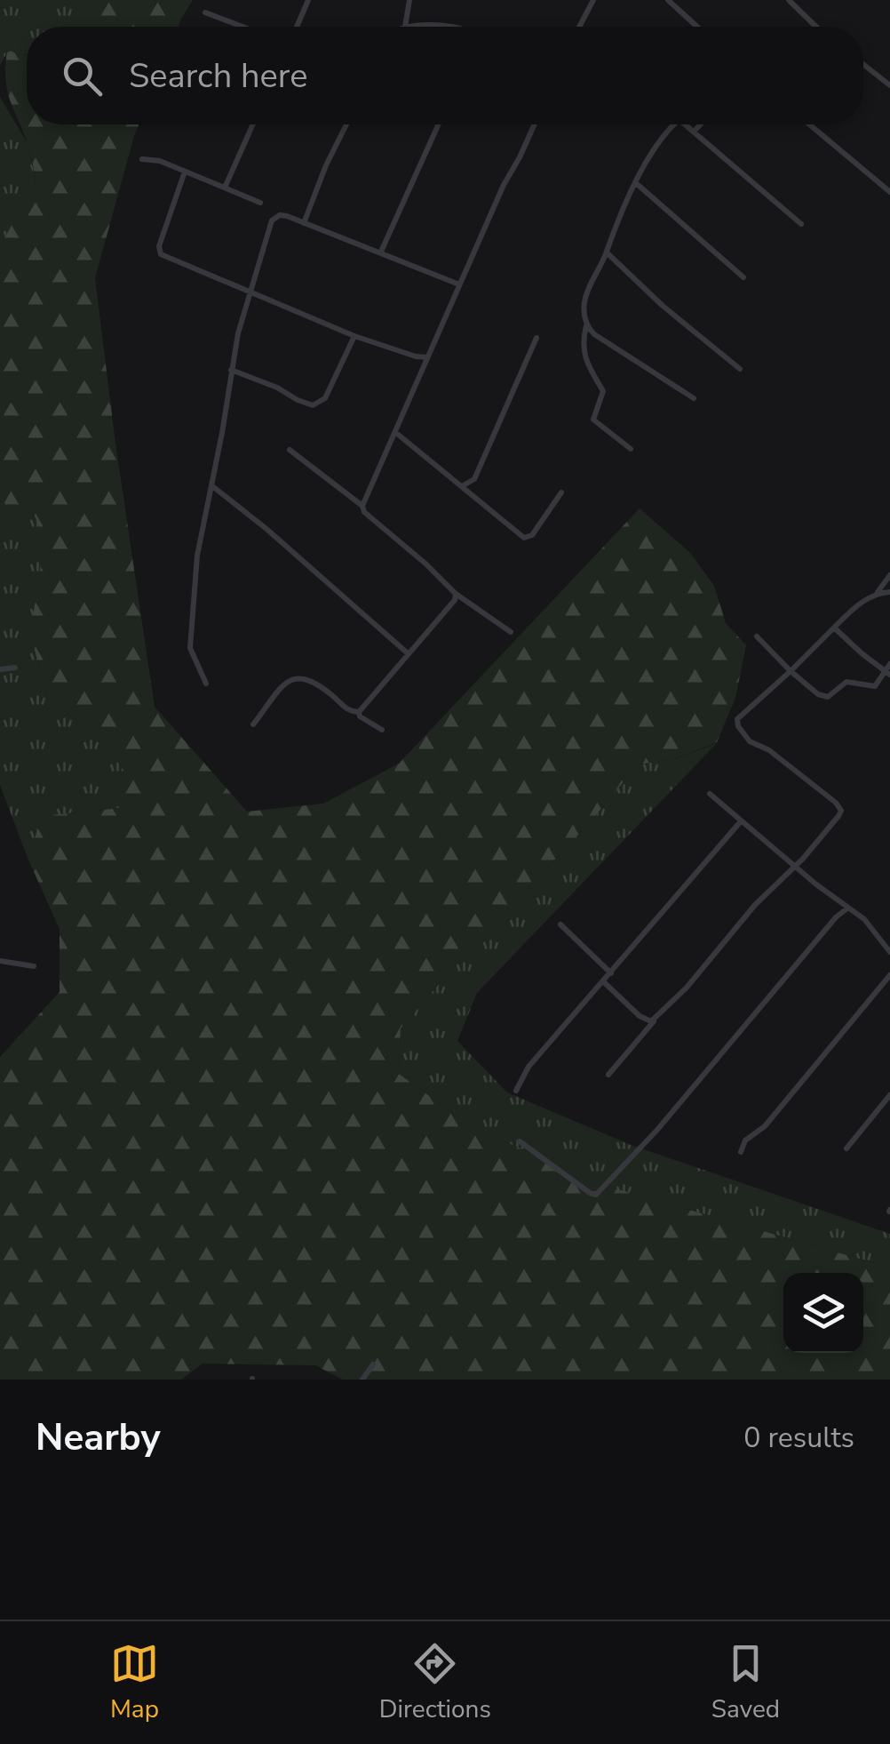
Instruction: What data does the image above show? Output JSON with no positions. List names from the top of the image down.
{
  "page": {
    "search": "Search here",
    "heading": ["Nearby", "0 results"],
    "nav": ["Map", "Directions", "Saved"]
  }
}
